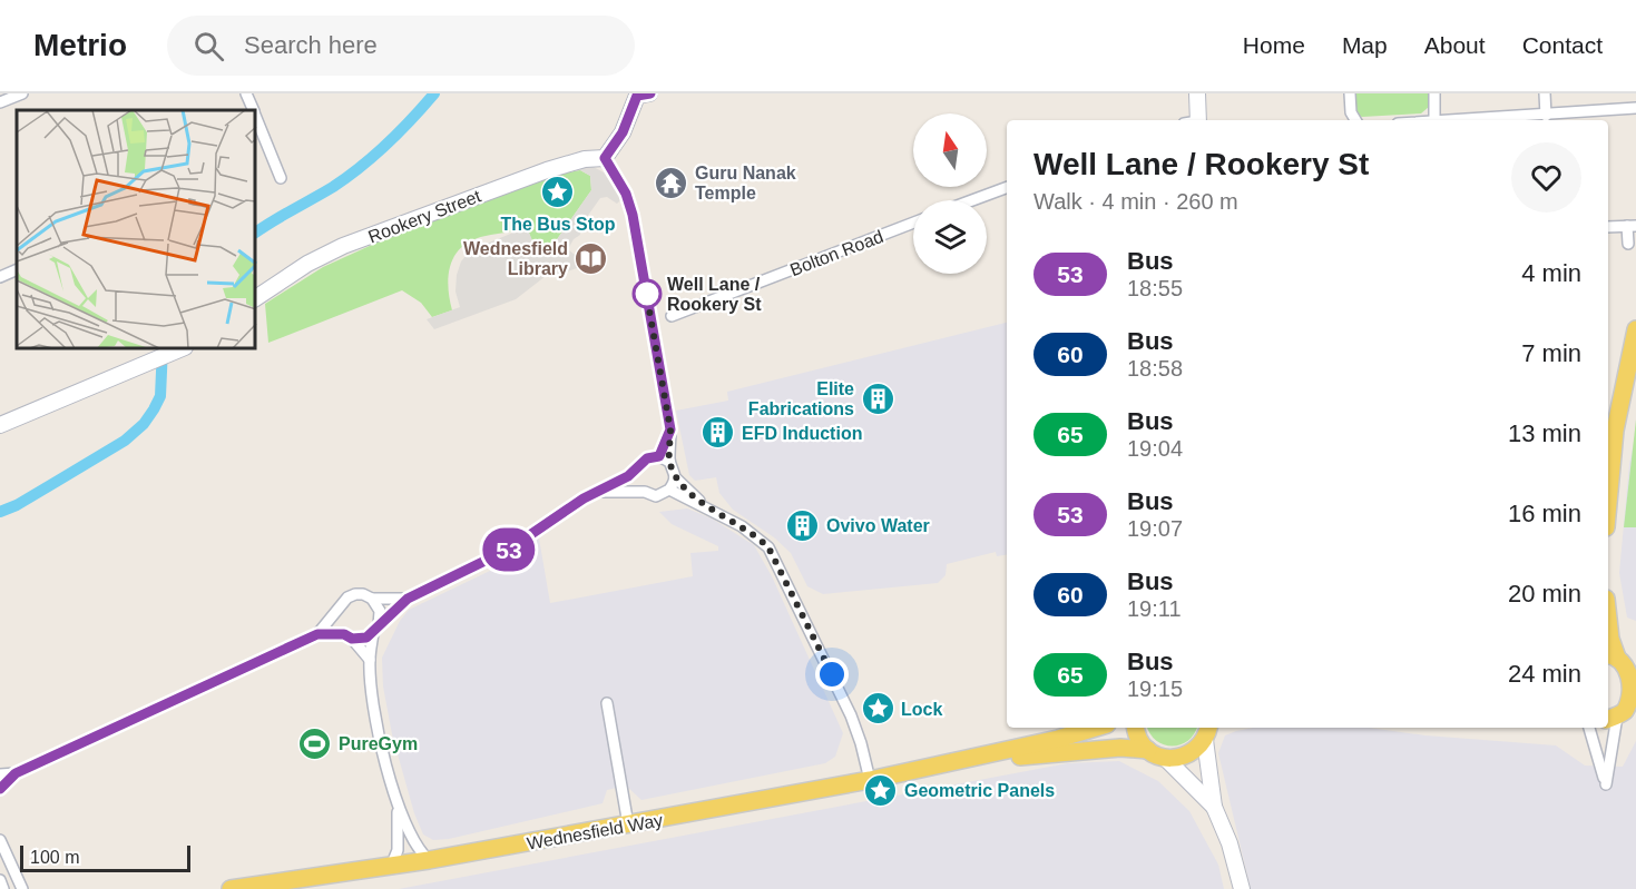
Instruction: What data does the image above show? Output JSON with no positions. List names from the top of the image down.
{
  "streets": {
    "main road": ["Wednesfield Way"],
    "street": ["Rookery Street", "Bolton Road"]
  },
  "places": {
    "temple": ["Guru Nanak Temple"],
    "place": ["The Bus Stop", "Lock", "Geometric Panels"],
    "library": ["Wednesfield Library"],
    "other": ["Well Lane / Rookery St"],
    "building": ["Elite Fabrications", "EFD Induction", "Ovivo Water"],
    "sports": ["PureGym"]
  },
  "lines": ["bus line 53"],
  "scale_bar": "100 m",
  "north": "top",
  "page": {
    "header": "Metrio",
    "search": "Search here",
    "nav": [
      "Home",
      "Map",
      "About",
      "Contact"
    ],
    "on_map": "53",
    "heading": ["Well Lane / Rookery St", "Walk · 4 min · 260 m"],
    "list": [
      {
        "mark": "53",
        "name": "Bus",
        "note": "18:55",
        "value": "4 min"
      },
      {
        "mark": "60",
        "name": "Bus",
        "note": "18:58",
        "value": "7 min"
      },
      {
        "mark": "65",
        "name": "Bus",
        "note": "19:04",
        "value": "13 min"
      },
      {
        "mark": "53",
        "name": "Bus",
        "note": "19:07",
        "value": "16 min"
      },
      {
        "mark": "60",
        "name": "Bus",
        "note": "19:11",
        "value": "20 min"
      },
      {
        "mark": "65",
        "name": "Bus",
        "note": "19:15",
        "value": "24 min"
      }
    ],
    "scale": "100 m"
  }
}
